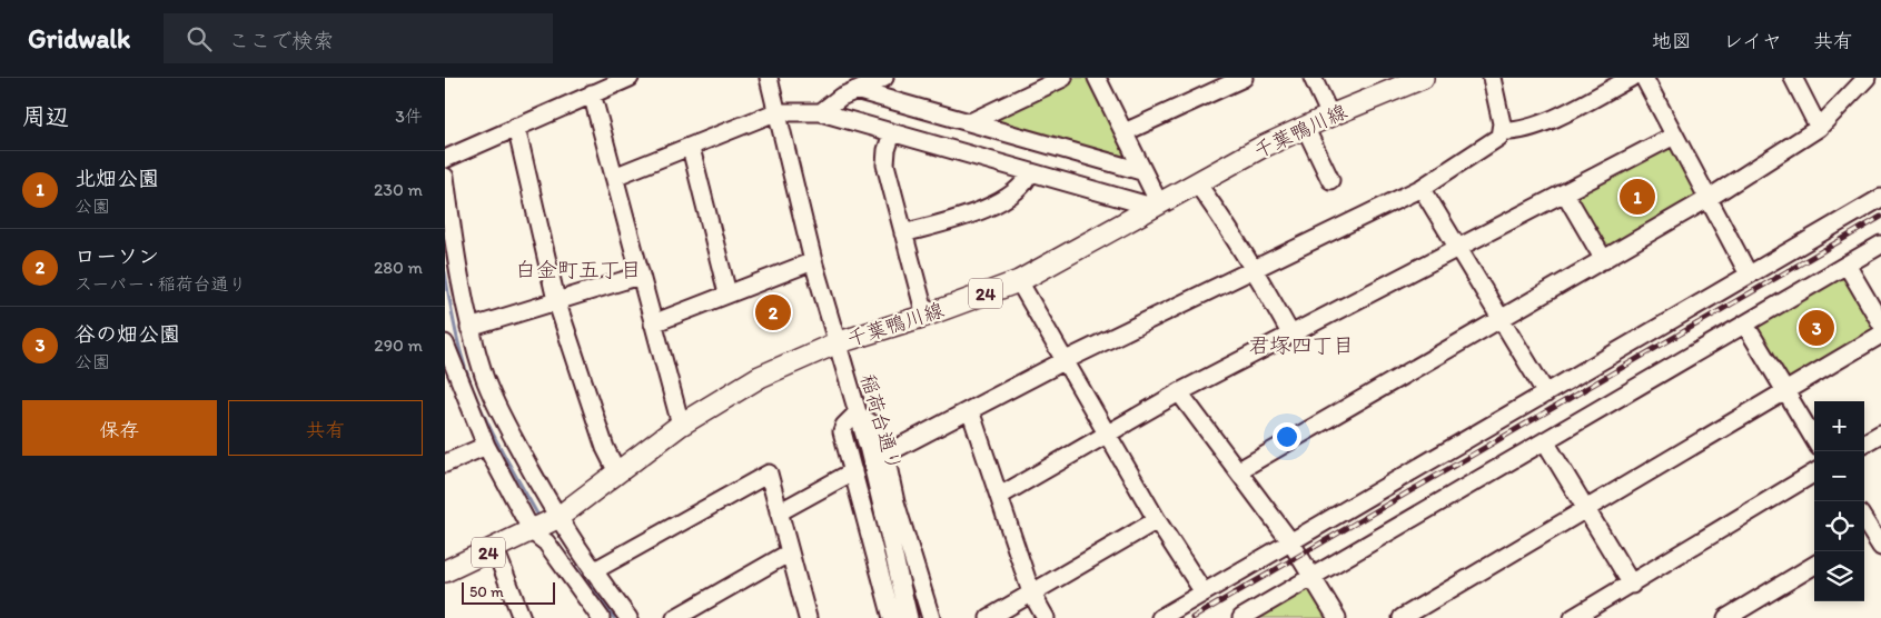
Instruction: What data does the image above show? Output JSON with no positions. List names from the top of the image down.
{
  "streets": {
    "main road": ["千葉鴨川線", "24"],
    "street": ["稲荷台通り"]
  },
  "crossings": [
    ["千葉鴨川線", "稲荷台通り"]
  ],
  "districts": ["白金町五丁目", "君塚四丁目"],
  "scale_bar": "50 m",
  "page": {
    "header": "Gridwalk",
    "search": "ここで検索",
    "nav": ["地図", "レイヤ", "共有"],
    "heading": ["周辺", "3件"],
    "list": [
      {
        "mark": "1",
        "name": "北畑公園",
        "note": "公園",
        "value": "230 m"
      },
      {
        "mark": "2",
        "name": "ローソン",
        "note": "スーパー · 稲荷台通り",
        "value": "280 m"
      },
      {
        "mark": "3",
        "name": "谷の畑公園",
        "note": "公園",
        "value": "290 m"
      }
    ],
    "pins": ["1", "2", "3"],
    "buttons": ["保存", "共有"],
    "map_buttons": ["+", "−"],
    "scale": "50 m"
  }
}
